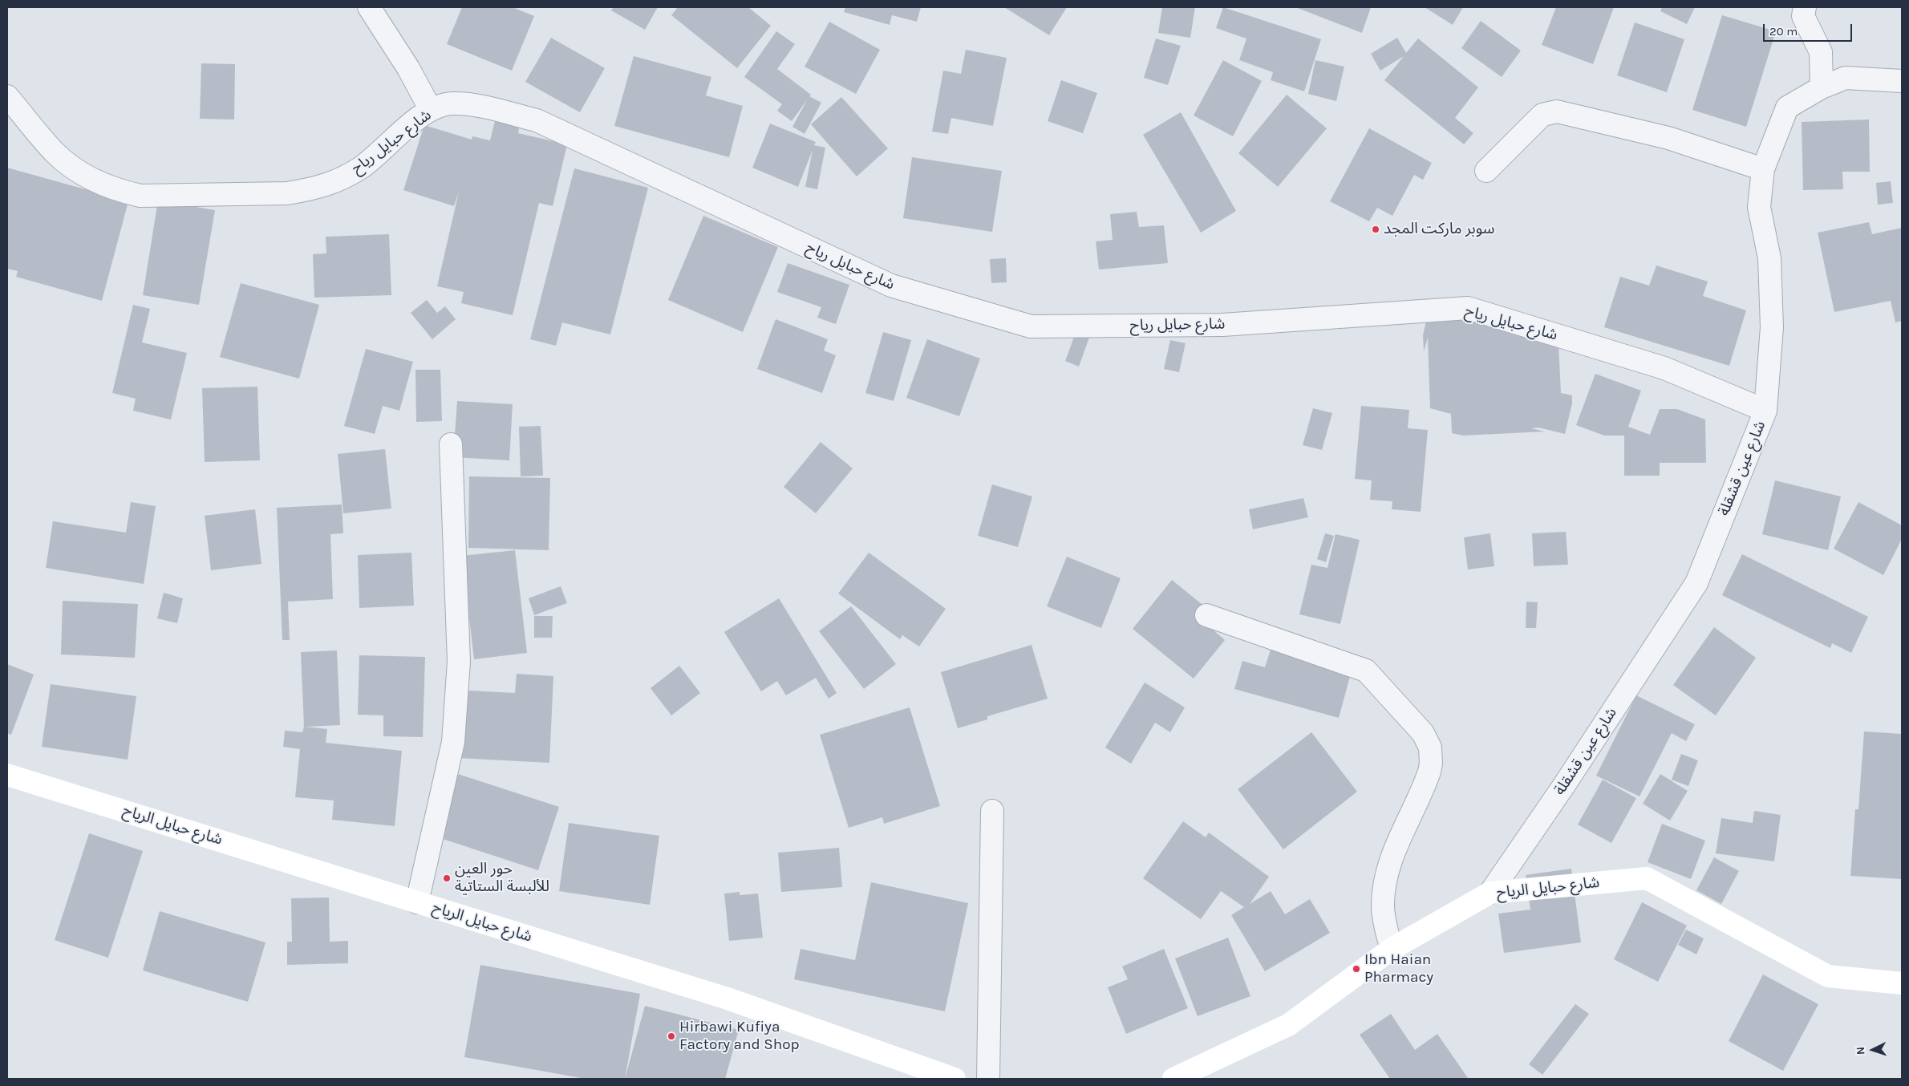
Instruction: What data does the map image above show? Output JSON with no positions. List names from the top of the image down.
{
  "streets": {
    "street": ["شارع حبايل رياح", "شارع عين قشقلة", "شارع حبايل الرياح"]
  },
  "crossings": [
    ["شارع حبايل رياح", "شارع عين قشقلة"],
    ["شارع عين قشقلة", "شارع حبايل الرياح"]
  ],
  "places": [
    "سوبر ماركت المجد",
    "حور العين للألبسة الستاتية",
    "Ibn Haian Pharmacy",
    "Hirbawi Kufiya Factory and Shop"
  ],
  "scale_bar": "20 m",
  "north": "left"
}
